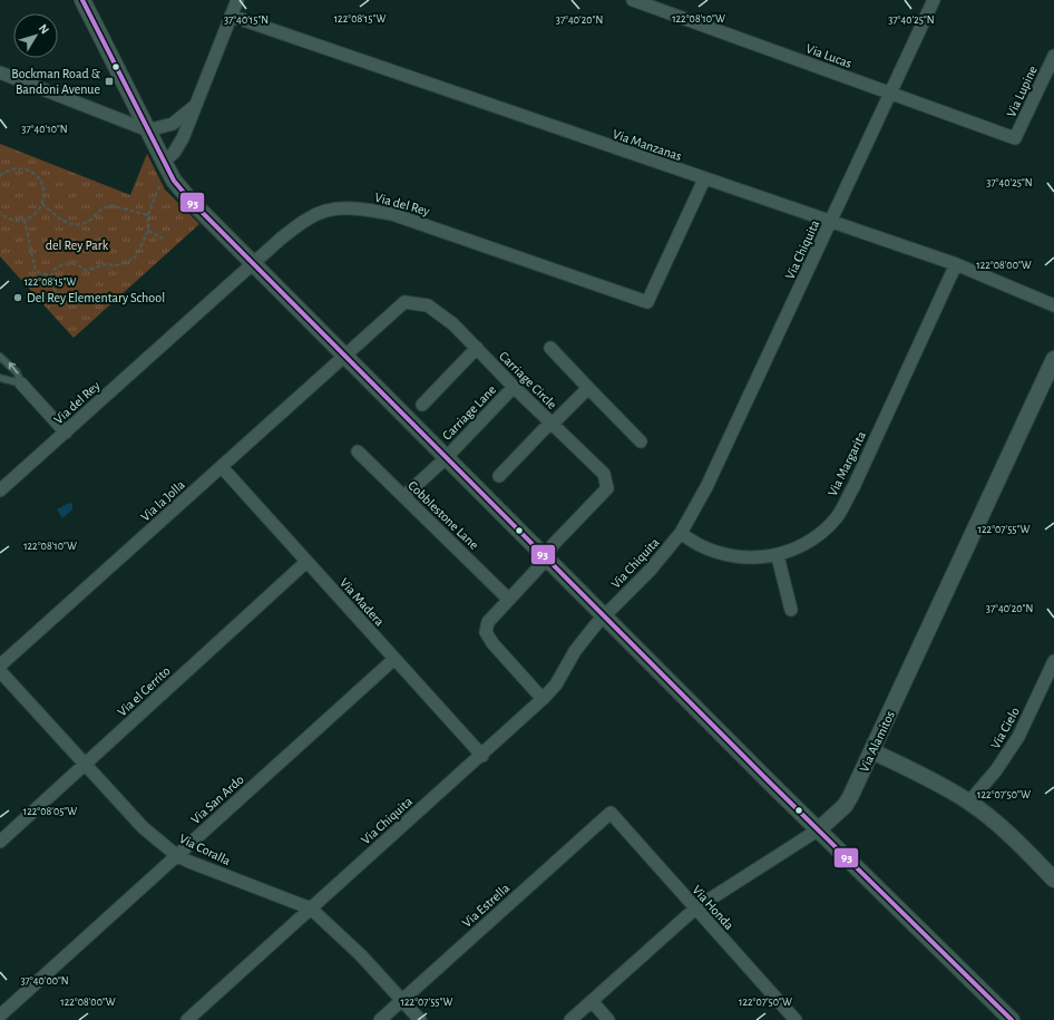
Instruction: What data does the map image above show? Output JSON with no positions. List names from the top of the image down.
{
  "streets": {
    "street": [
      "Via Lucas",
      "Via Lupine",
      "Via Manzanas",
      "Via del Rey",
      "Via Chiquita",
      "Carriage Circle",
      "Carriage Lane",
      "Via Margarita",
      "Via la Jolla",
      "Cobblestone Lane",
      "Via Madera",
      "Via el Cerrito",
      "Via Cielo",
      "Via Alamitos",
      "Via San Ardo",
      "Via Coralla",
      "Via Estrella",
      "Via Honda"
    ]
  },
  "crossings": [
    ["Via Lucas", "Via Lupine"],
    ["Via Lucas", "Via Chiquita"],
    ["Via Manzanas", "Via del Rey"],
    ["Via Manzanas", "Via Chiquita"],
    ["Via Manzanas", "Via Margarita"],
    ["Via Chiquita", "Via Margarita"],
    ["Via Chiquita", "Via Madera"],
    ["Via Chiquita", "Via Coralla"],
    ["Carriage Circle", "Carriage Lane"],
    ["Carriage Circle", "Via la Jolla"],
    ["Carriage Lane", "Cobblestone Lane"],
    ["Via la Jolla", "Via Madera"],
    ["Via Madera", "Via el Cerrito"],
    ["Via Madera", "Via San Ardo"],
    ["Via el Cerrito", "Via Coralla"],
    ["Via Alamitos", "Via Honda"],
    ["Via San Ardo", "Via Coralla"],
    ["Via Coralla", "Via Estrella"],
    ["Via Estrella", "Via Honda"]
  ],
  "parks": ["del Rey Park"],
  "places": {
    "transit": ["Bockman Road & Bandoni Avenue"],
    "other": ["Del Rey Elementary School"]
  },
  "lines": ["transit line 93"],
  "north": "top right",
  "coordinates": [
    "122°08'15\"W",
    "122°08'10\"W",
    "37°40'15\"N",
    "37°40'20\"N",
    "37°40'25\"N",
    "37°40'10\"N",
    "122°08'00\"W",
    "122°07'55\"W",
    "122°07'50\"W",
    "122°08'05\"W",
    "37°40'00\"N"
  ]
}
